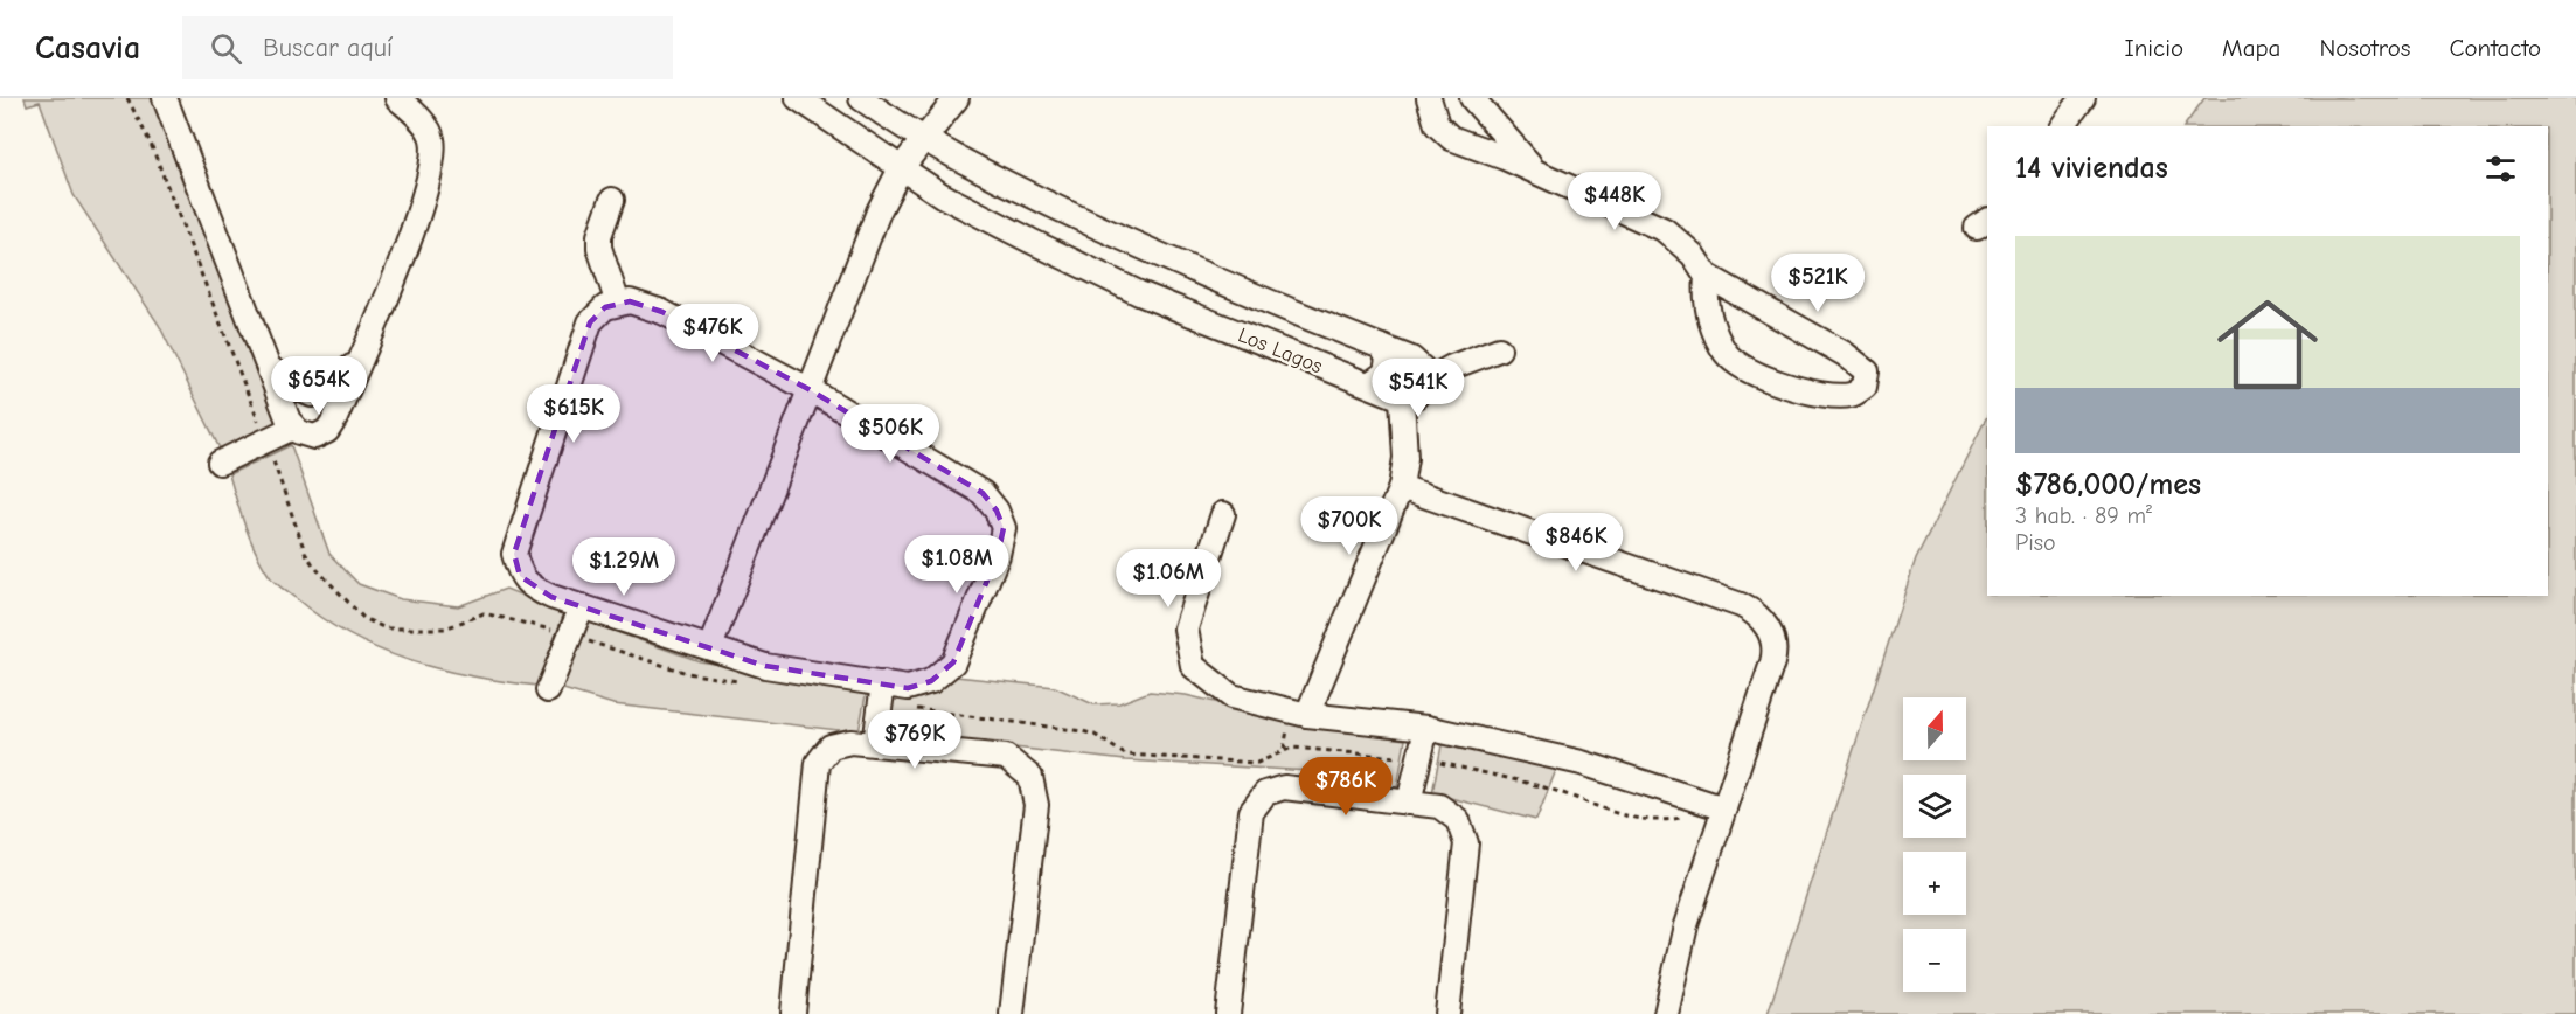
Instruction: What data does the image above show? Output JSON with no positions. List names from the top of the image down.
{
  "streets": {
    "street": ["Los Lagos"]
  },
  "north": "top",
  "page": {
    "header": "Casavia",
    "search": "Buscar aquí",
    "nav": [
      "Inicio",
      "Mapa",
      "Nosotros",
      "Contacto"
    ],
    "heading": "14 viviendas",
    "price": [
      "$448K",
      "$521K",
      "$476K",
      "$654K",
      "$541K",
      "$615K",
      "$506K",
      "$700K",
      "$846K",
      "$1.08M",
      "$1.29M",
      "$1.06M",
      "$769K",
      "$786K"
    ],
    "list": [
      {
        "name": "$786,000/mes",
        "note": "3 hab. · 89 m² · Piso"
      }
    ],
    "map_buttons": ["+", "−"]
  }
}
